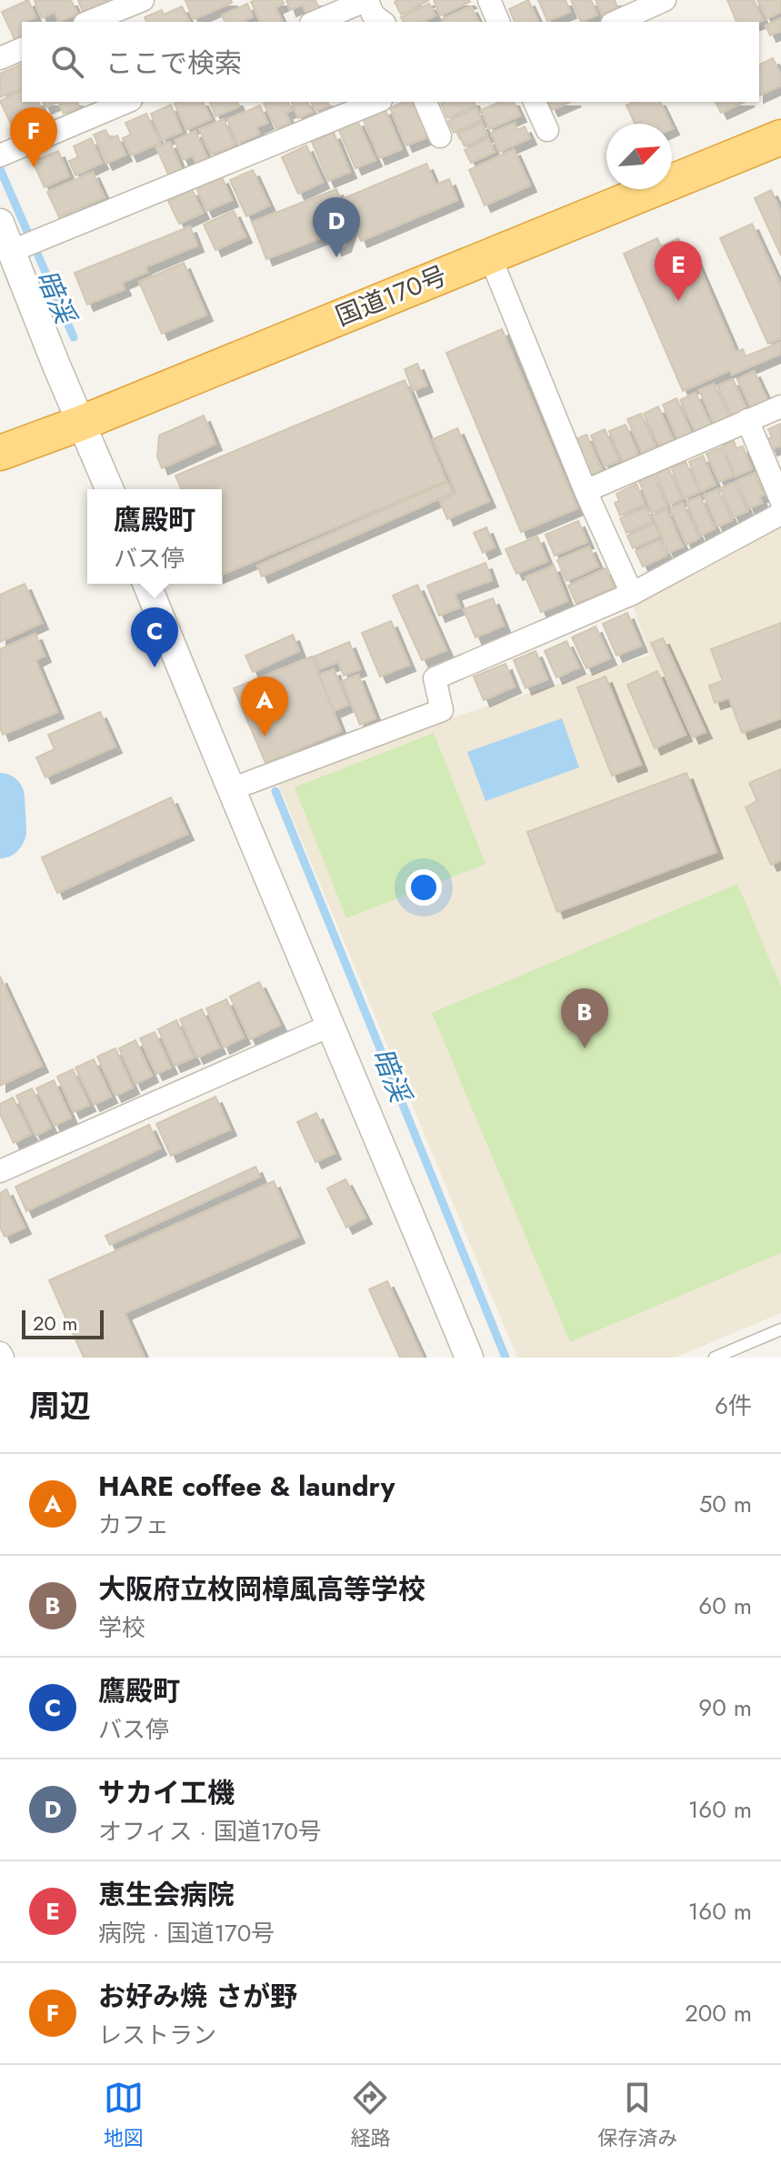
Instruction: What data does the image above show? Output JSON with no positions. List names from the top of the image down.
{
  "streets": {
    "highway": ["国道170号"]
  },
  "water": ["暗渓"],
  "scale_bar": "20 m",
  "north": "top right",
  "page": {
    "search": "ここで検索",
    "pins": [
      "F",
      "D",
      "E",
      "C",
      "A",
      "B"
    ],
    "popup": ["鷹殿町", "バス停"],
    "scale": "20 m",
    "heading": ["周辺", "6件"],
    "list": [
      {
        "mark": "A",
        "name": "HARE coffee & laundry",
        "note": "カフェ",
        "value": "50 m"
      },
      {
        "mark": "B",
        "name": "大阪府立枚岡樟風高等学校",
        "note": "学校",
        "value": "60 m"
      },
      {
        "mark": "C",
        "name": "鷹殿町",
        "note": "バス停",
        "value": "90 m"
      },
      {
        "mark": "D",
        "name": "サカイ工機",
        "note": "オフィス · 国道170号",
        "value": "160 m"
      },
      {
        "mark": "E",
        "name": "恵生会病院",
        "note": "病院 · 国道170号",
        "value": "160 m"
      },
      {
        "mark": "F",
        "name": "お好み焼 さが野",
        "note": "レストラン",
        "value": "200 m"
      }
    ],
    "nav": ["地図", "経路", "保存済み"]
  }
}
